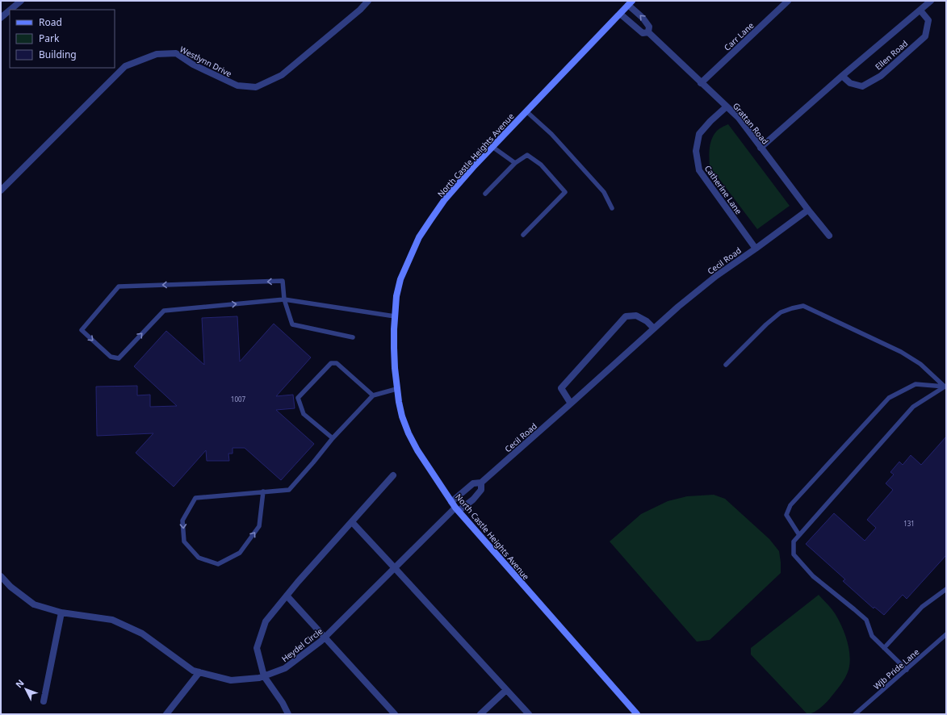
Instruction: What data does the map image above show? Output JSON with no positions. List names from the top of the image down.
{
  "streets": {
    "street": [
      "Carr Lane",
      "Ellen Road",
      "Westlynn Drive",
      "Grattan Road",
      "North Castle Heights Avenue",
      "Catherine Lane",
      "Cecil Road",
      "Heydel Circle"
    ],
    "lane": ["Wjb Pride Lane"]
  },
  "crossings": [
    ["Carr Lane", "Grattan Road"],
    ["Ellen Road", "Grattan Road"],
    ["Grattan Road", "Catherine Lane"],
    ["Grattan Road", "Cecil Road"],
    ["North Castle Heights Avenue", "Heydel Circle"],
    ["Catherine Lane", "Cecil Road"],
    ["Cecil Road", "Heydel Circle"]
  ],
  "house_numbers": ["1007", "131"],
  "legend": ["Road", "Park", "Building"],
  "north": "top left"
}
